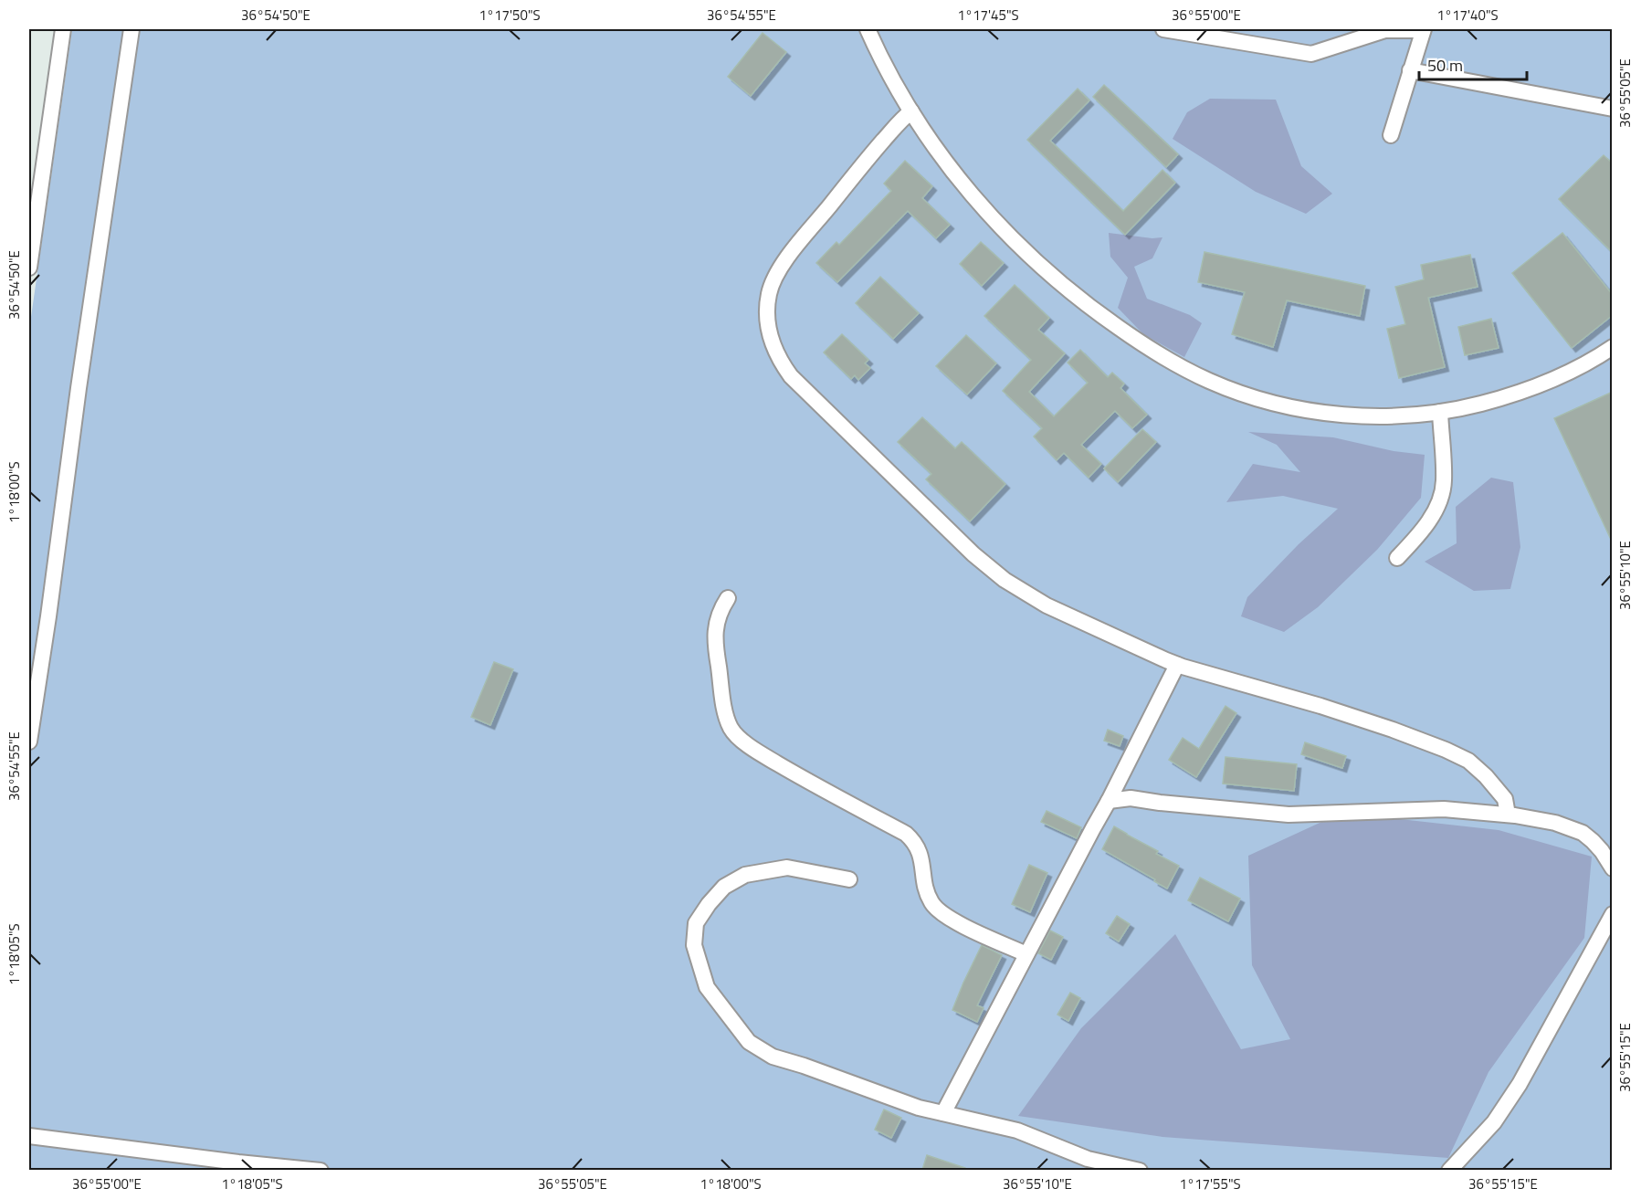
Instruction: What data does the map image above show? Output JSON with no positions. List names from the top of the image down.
{
  "scale_bar": "50 m",
  "coordinates": [
    "36°54'50\"E",
    "1°17'50\"S",
    "36°54'55\"E",
    "1°17'45\"S",
    "36°55'00\"E",
    "1°17'40\"S",
    "36°55'05\"E",
    "1°18'00\"S",
    "36°55'10\"E",
    "1°18'05\"S",
    "36°55'15\"E",
    "1°17'55\"S"
  ]
}
